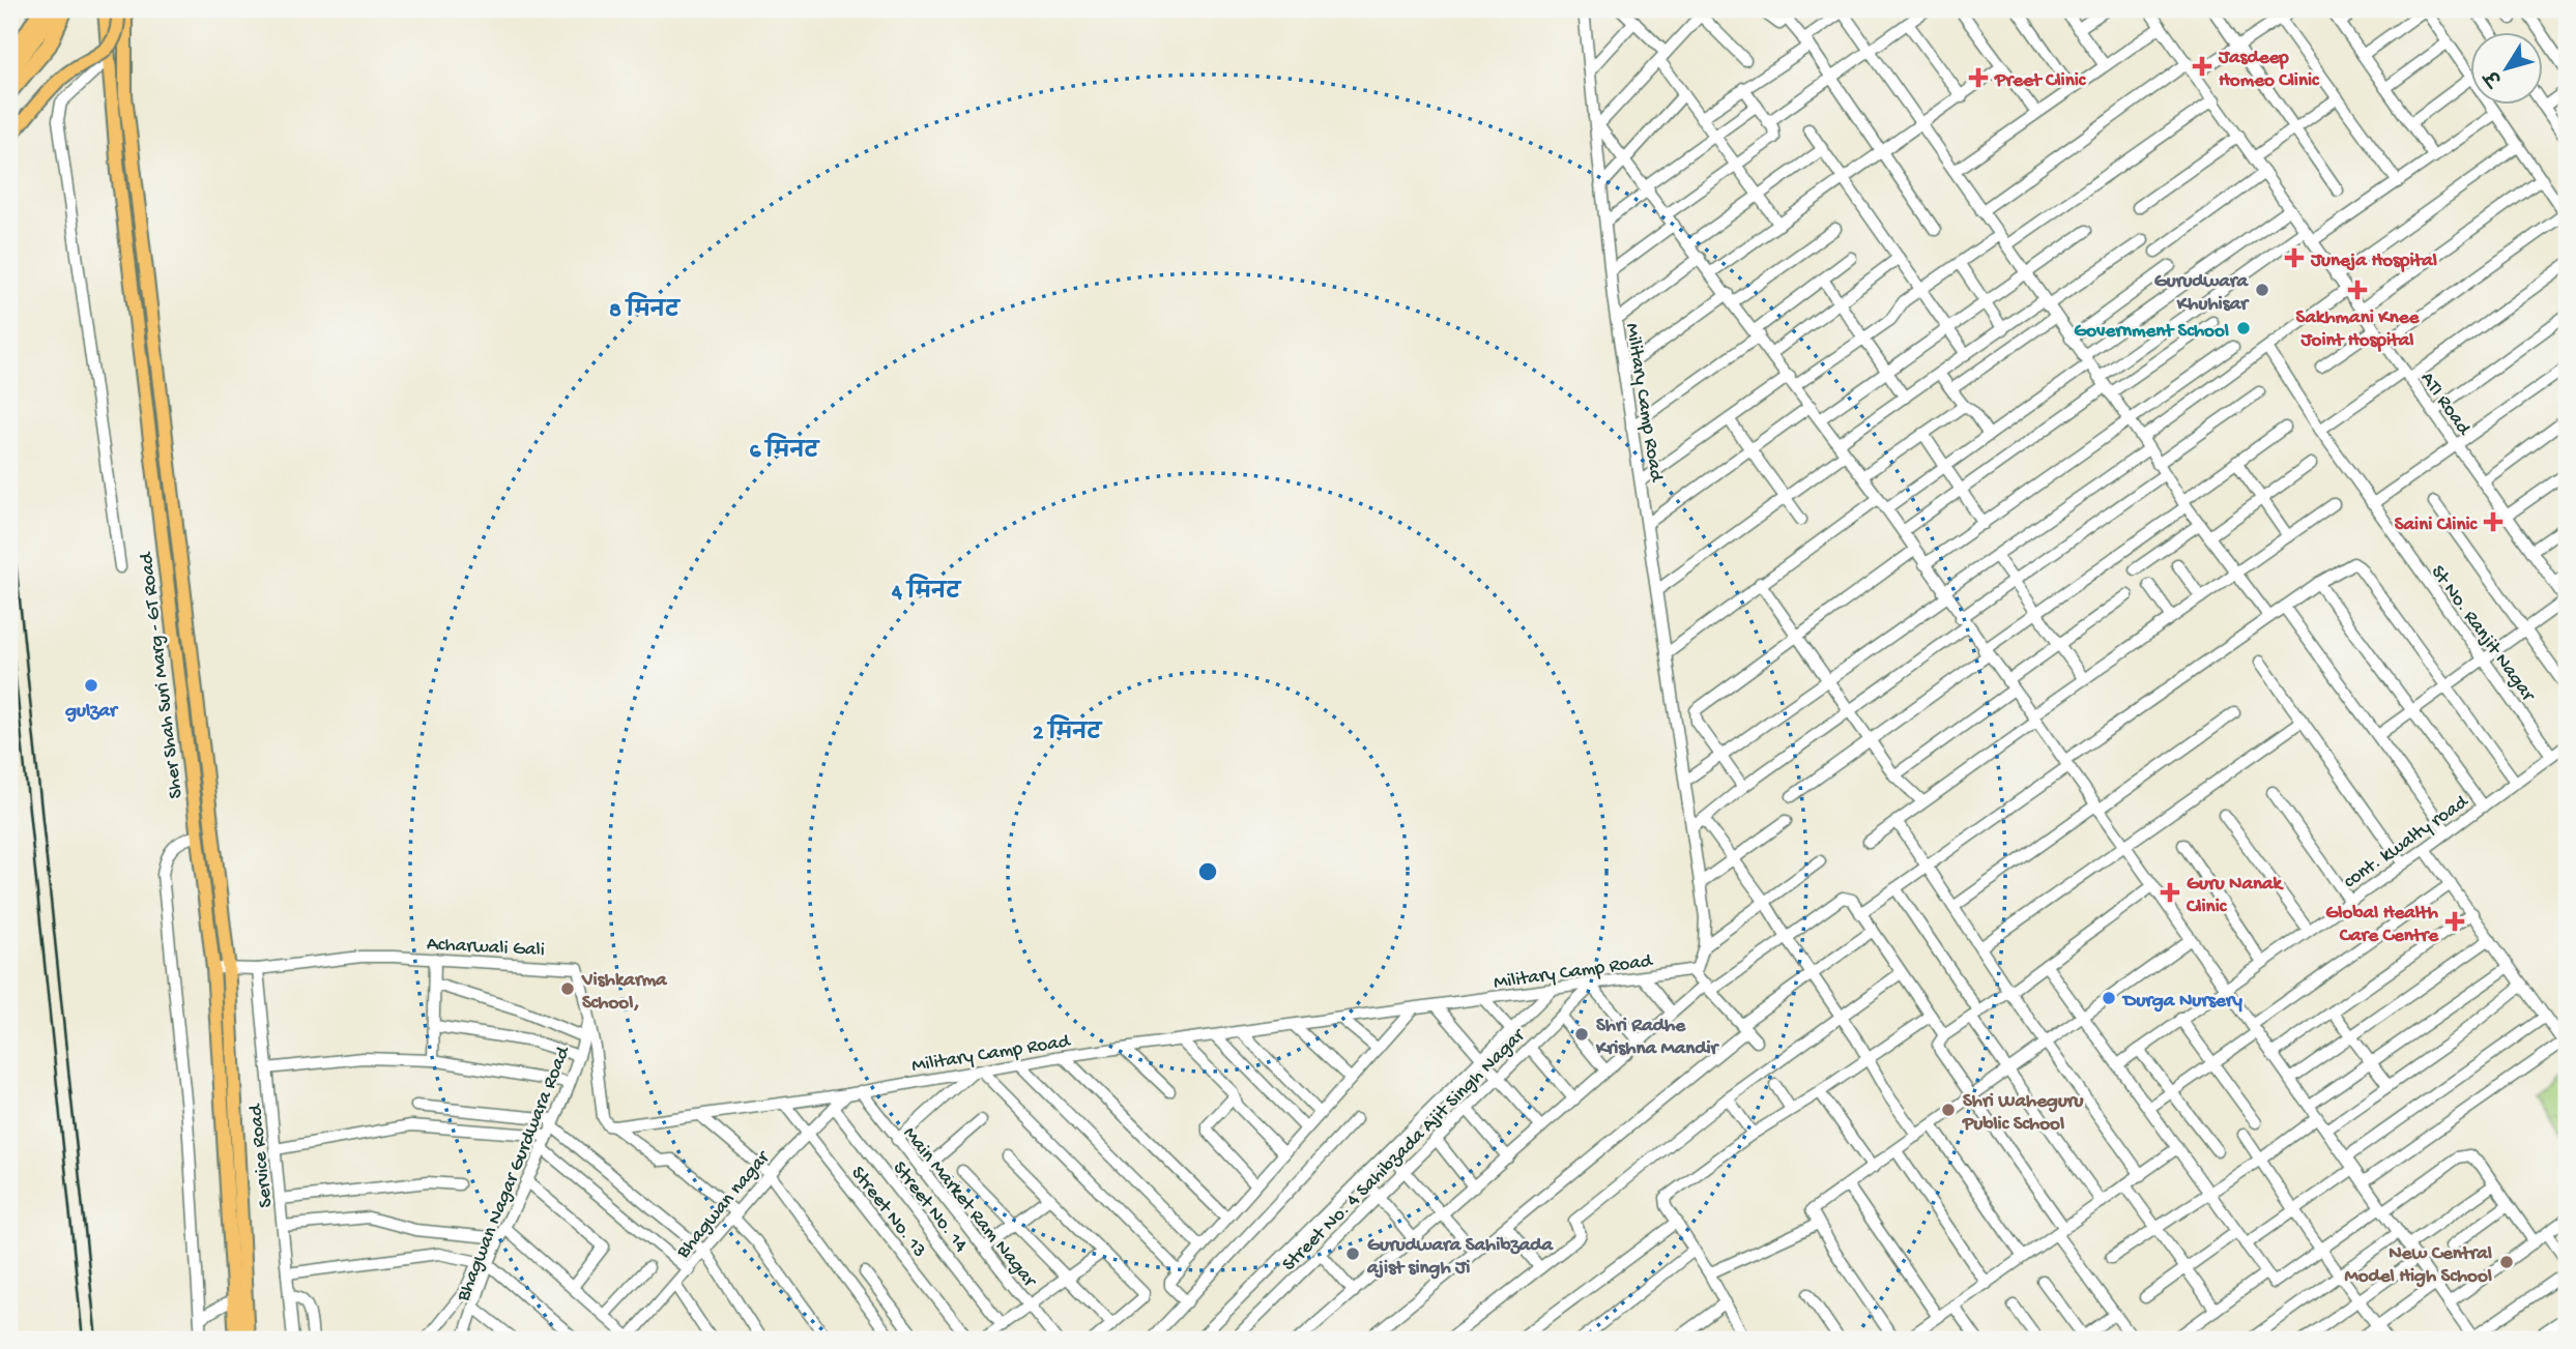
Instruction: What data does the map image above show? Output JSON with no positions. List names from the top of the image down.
{
  "streets": {
    "main road": ["Sher Shah Suri Marg - GT Road"],
    "street": [
      "Military Camp Road",
      "ATI Road",
      "St No. Ranjit Nagar",
      "cont. kwalty road",
      "Acharwali Gali",
      "Street No. 4 Sahibzada Ajit Singh Nagar",
      "Service Road",
      "Bhagwan Nagar Gurdwara Road",
      "Bhagwan nagar",
      "Street No. 14",
      "Main Market Ram Nagar",
      "Street No. 13"
    ]
  },
  "crossings": [
    ["Military Camp Road", "Acharwali Gali"],
    ["Military Camp Road", "Street No. 4 Sahibzada Ajit Singh Nagar"],
    ["Military Camp Road", "Bhagwan nagar"],
    ["Military Camp Road", "Main Market Ram Nagar"],
    ["Military Camp Road", "Street No. 13"],
    ["St No. Ranjit Nagar", "cont. kwalty road"],
    ["Sher Shah Suri Marg - GT Road", "Acharwali Gali"],
    ["Acharwali Gali", "Service Road"],
    ["Acharwali Gali", "Bhagwan Nagar Gurdwara Road"],
    ["Bhagwan nagar", "Street No. 14"],
    ["Bhagwan nagar", "Street No. 13"]
  ],
  "places": {
    "health": [
      "Jasdeep Homeo Clinic",
      "Preet Clinic",
      "Juneja Hospital",
      "Sakhmani Knee Joint Hospital",
      "Saini Clinic",
      "Guru Nanak Clinic",
      "Global Health Care Centre"
    ],
    "other": [
      "Gurudwara Khuhisar",
      "Government School",
      "gulzar",
      "Vishkarma School,",
      "Durga Nursery",
      "Shri Radhe Krishna Mandir",
      "Shri Waheguru Public School",
      "Gurudwara Sahibzada ajist singh Ji",
      "New Central Model High School"
    ]
  },
  "north": "bottom left",
  "rings": [
    "8 मिनट",
    "6 मिनट",
    "4 मिनट",
    "2 मिनट"
  ]
}
